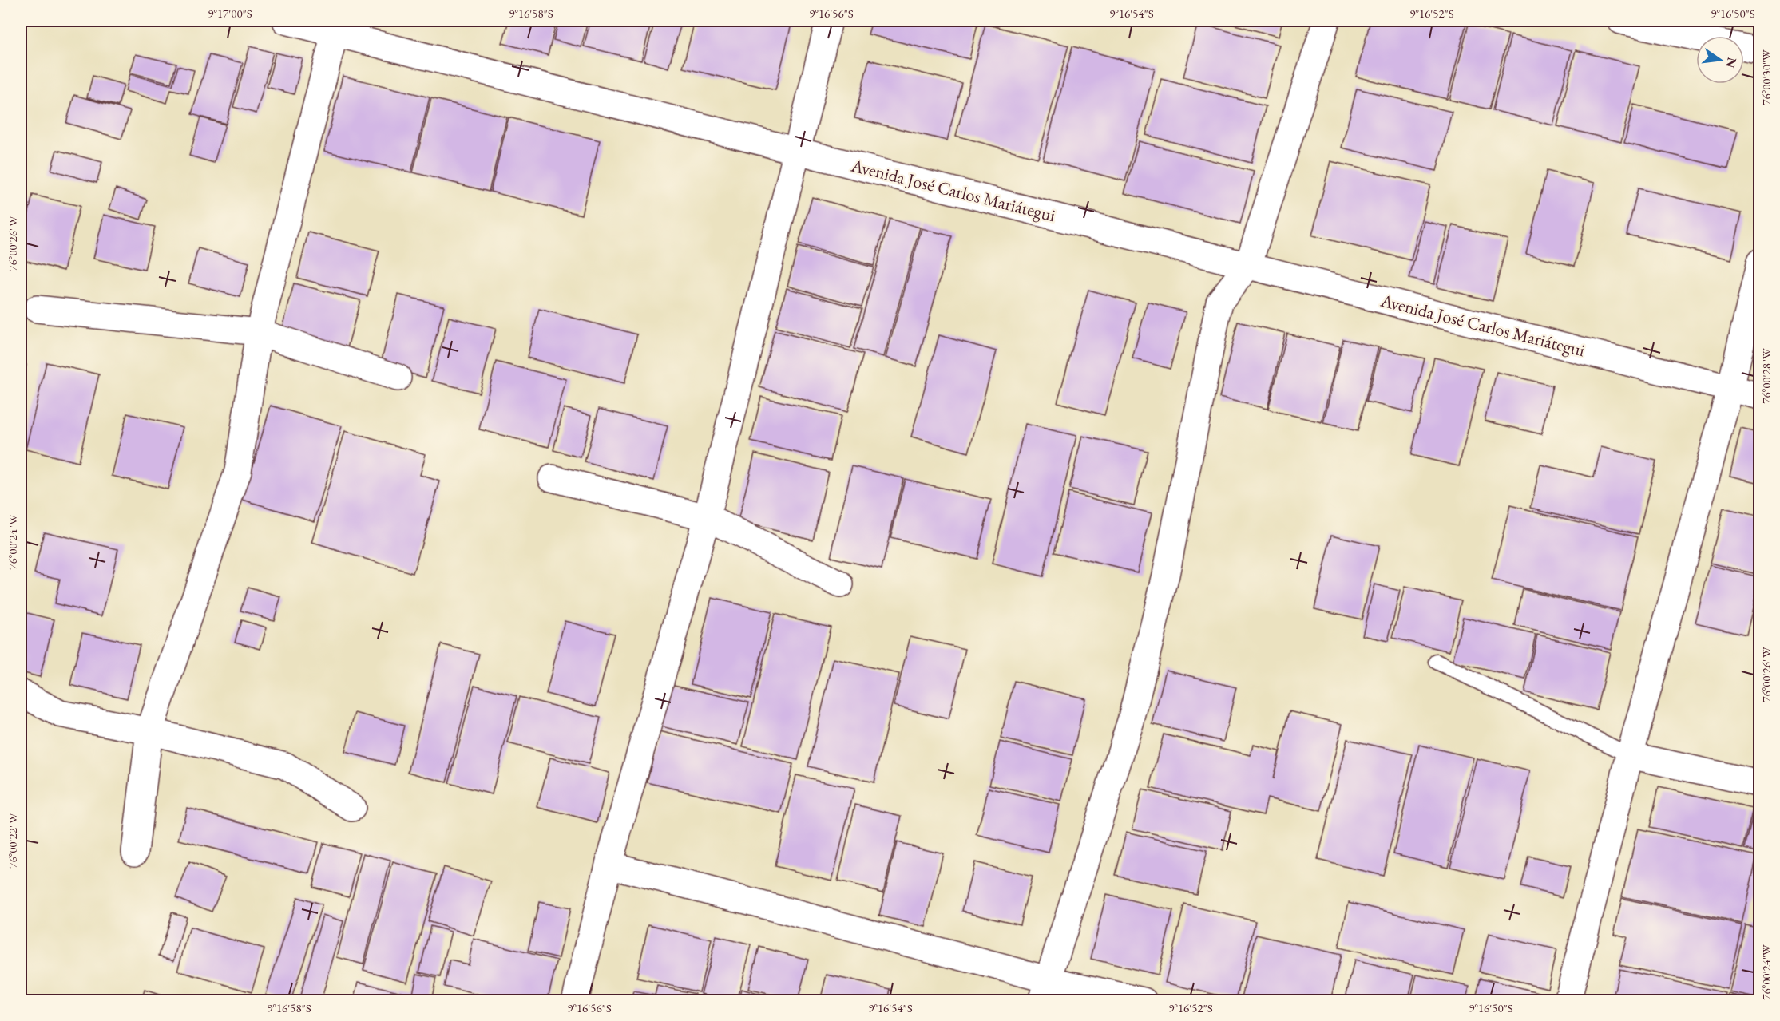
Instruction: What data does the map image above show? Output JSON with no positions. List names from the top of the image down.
{
  "streets": {
    "street": ["Avenida José Carlos Mariátegui"]
  },
  "north": "right",
  "coordinates": [
    "9°17'00\"S",
    "9°16'58\"S",
    "9°16'56\"S",
    "9°16'54\"S",
    "9°16'52\"S",
    "9°16'50\"S",
    "76°00'30\"W",
    "76°00'26\"W",
    "76°00'28\"W",
    "76°00'24\"W",
    "76°00'22\"W"
  ]
}
